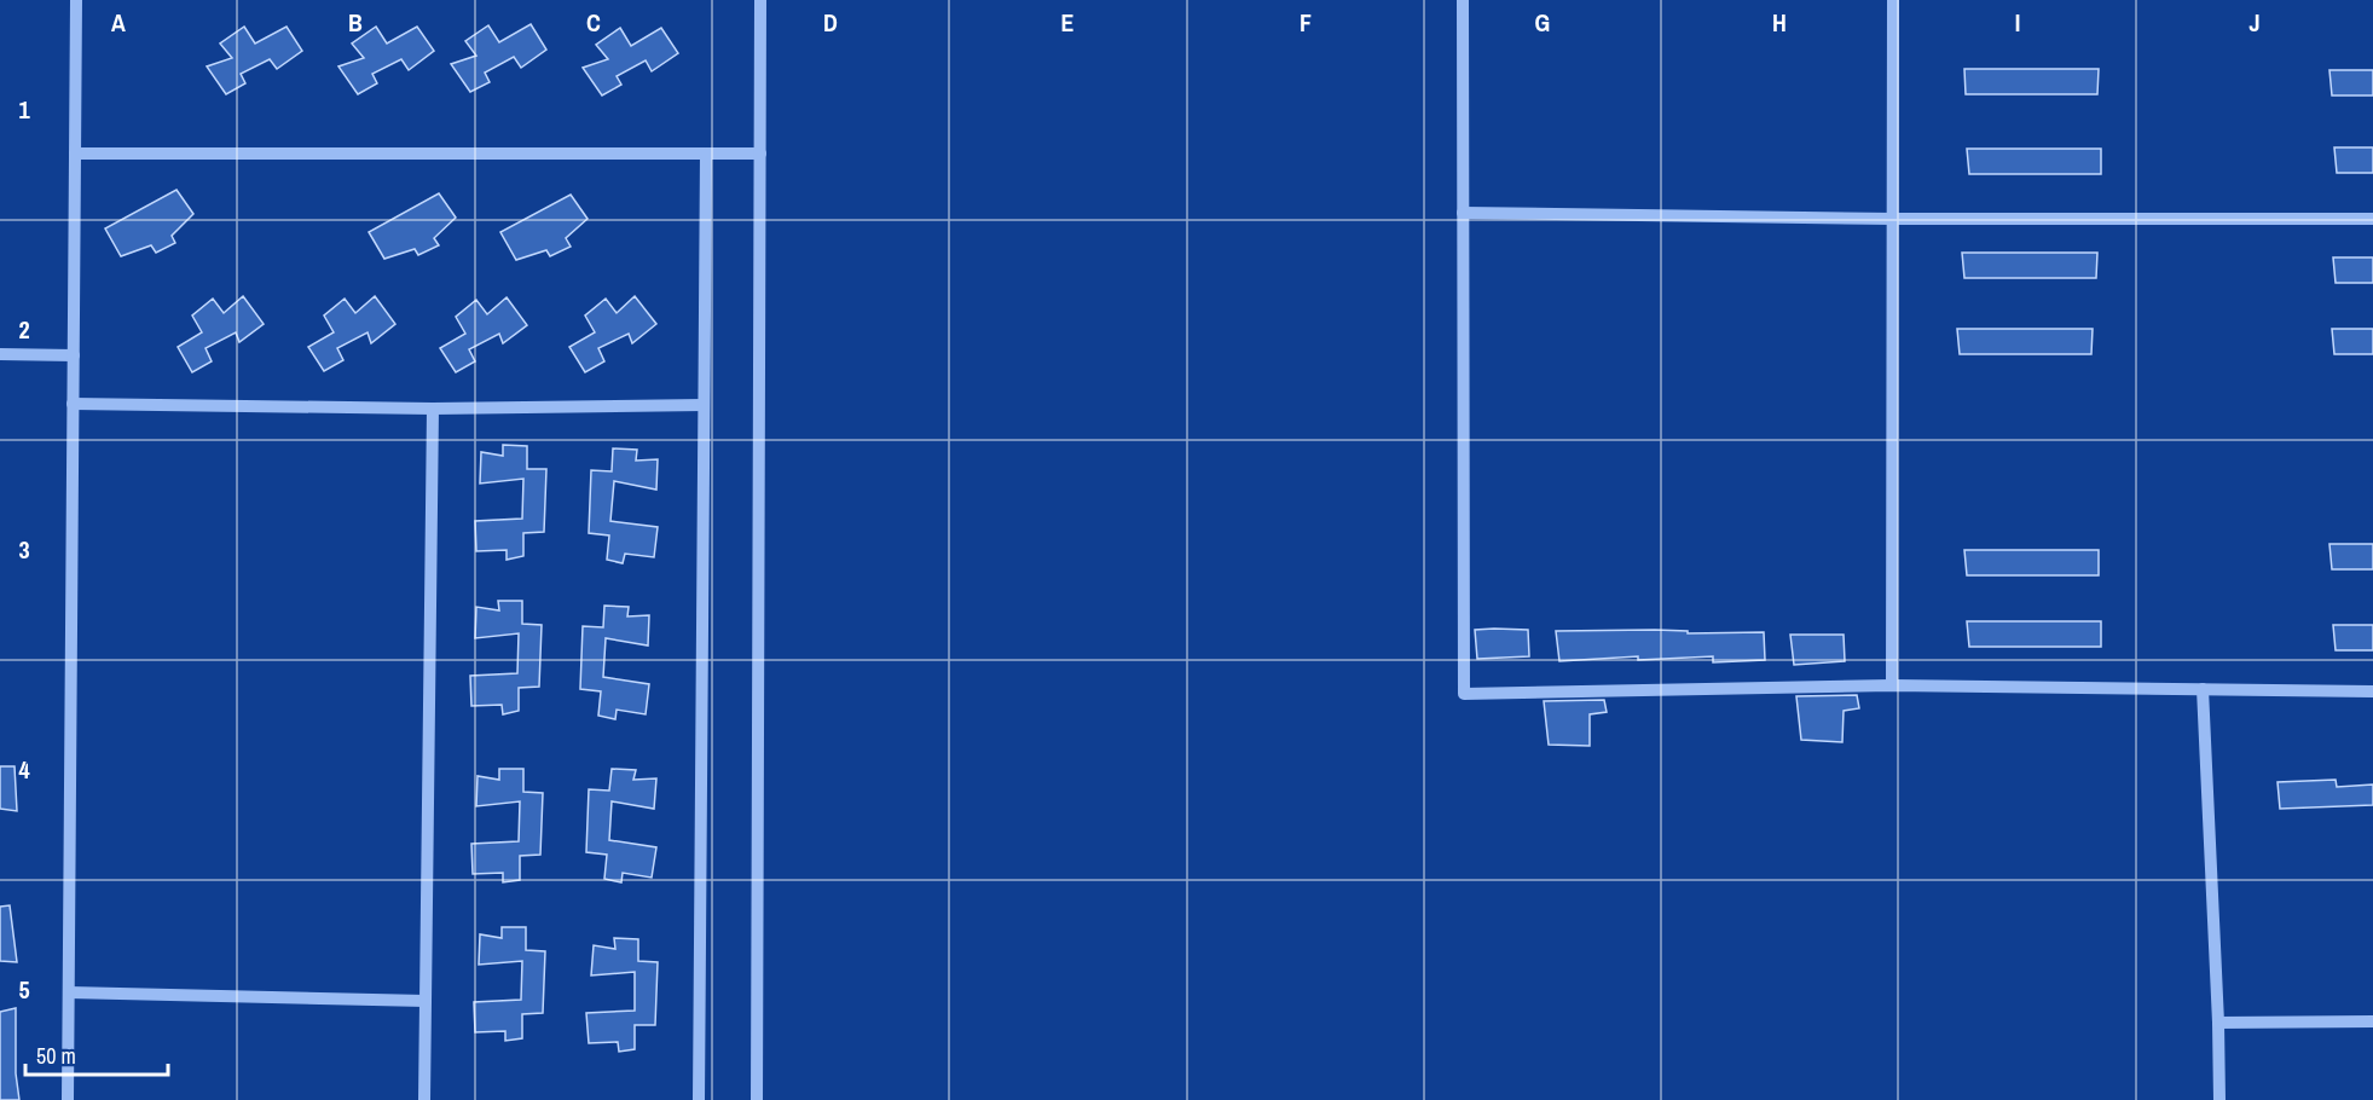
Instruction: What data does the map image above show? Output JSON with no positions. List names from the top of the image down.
{
  "scale_bar": "50 m",
  "grid": {
    "columns": [
      "A",
      "B",
      "C",
      "D",
      "E",
      "F",
      "G",
      "H",
      "I",
      "J"
    ],
    "rows": [
      "1",
      "2",
      "3",
      "4",
      "5"
    ]
  }
}
